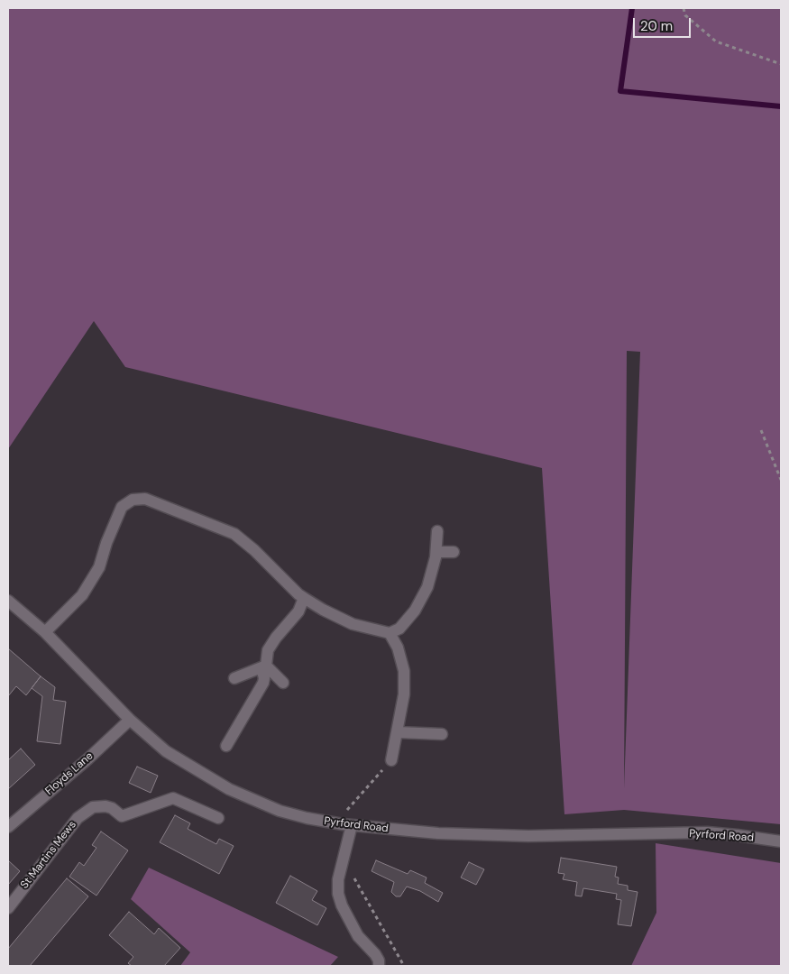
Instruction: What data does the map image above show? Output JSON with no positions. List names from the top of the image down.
{
  "streets": {
    "street": ["Floyds Lane", "Pyrford Road", "St Martins Mews"]
  },
  "crossings": [
    ["Floyds Lane", "Pyrford Road"]
  ],
  "scale_bar": "20 m"
}
